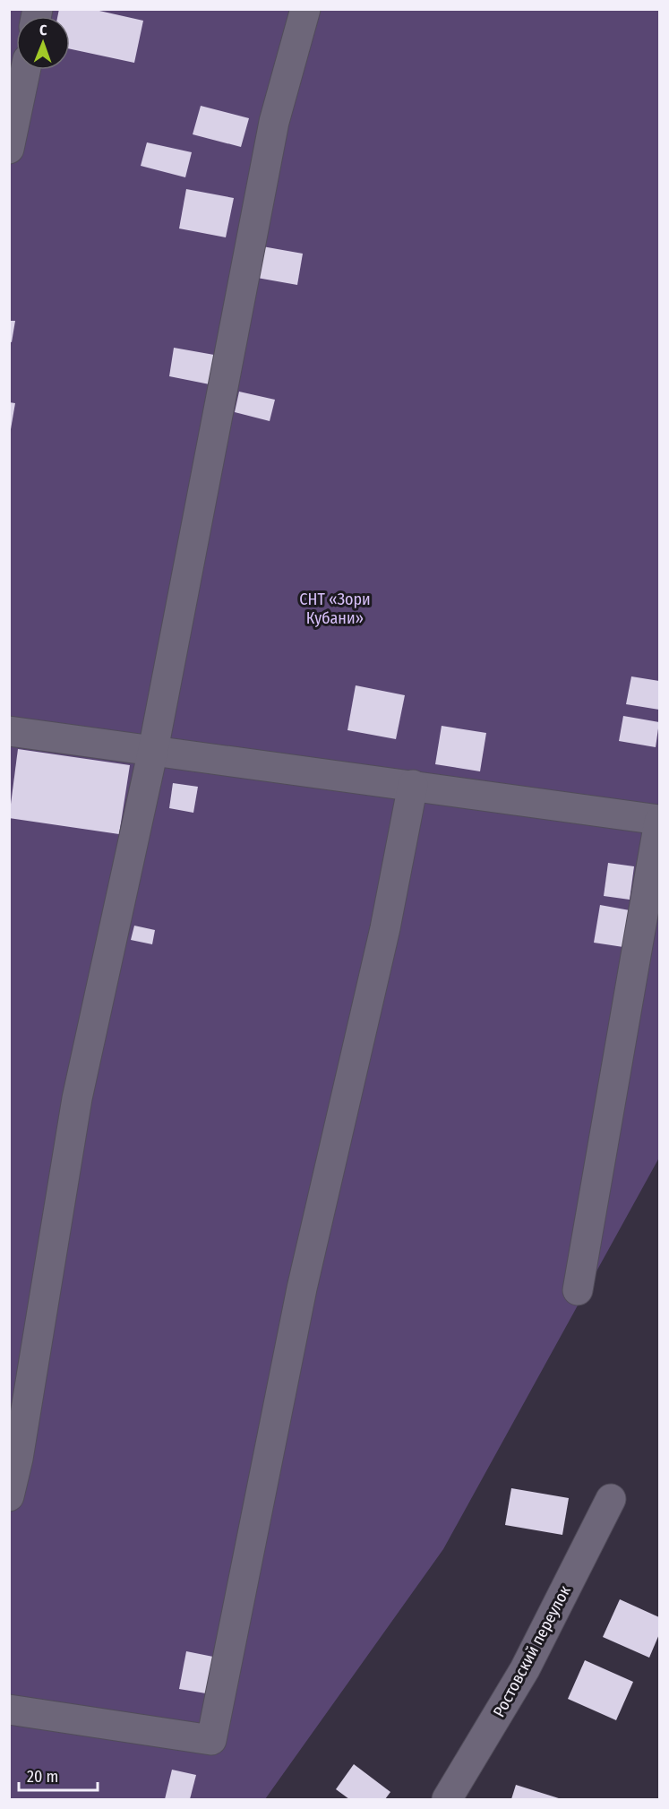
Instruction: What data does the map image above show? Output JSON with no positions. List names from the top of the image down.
{
  "streets": {
    "street": ["Ростовский переулок"]
  },
  "parks": ["СНТ «Зори Кубани»"],
  "scale_bar": "20 m",
  "north": "top"
}
